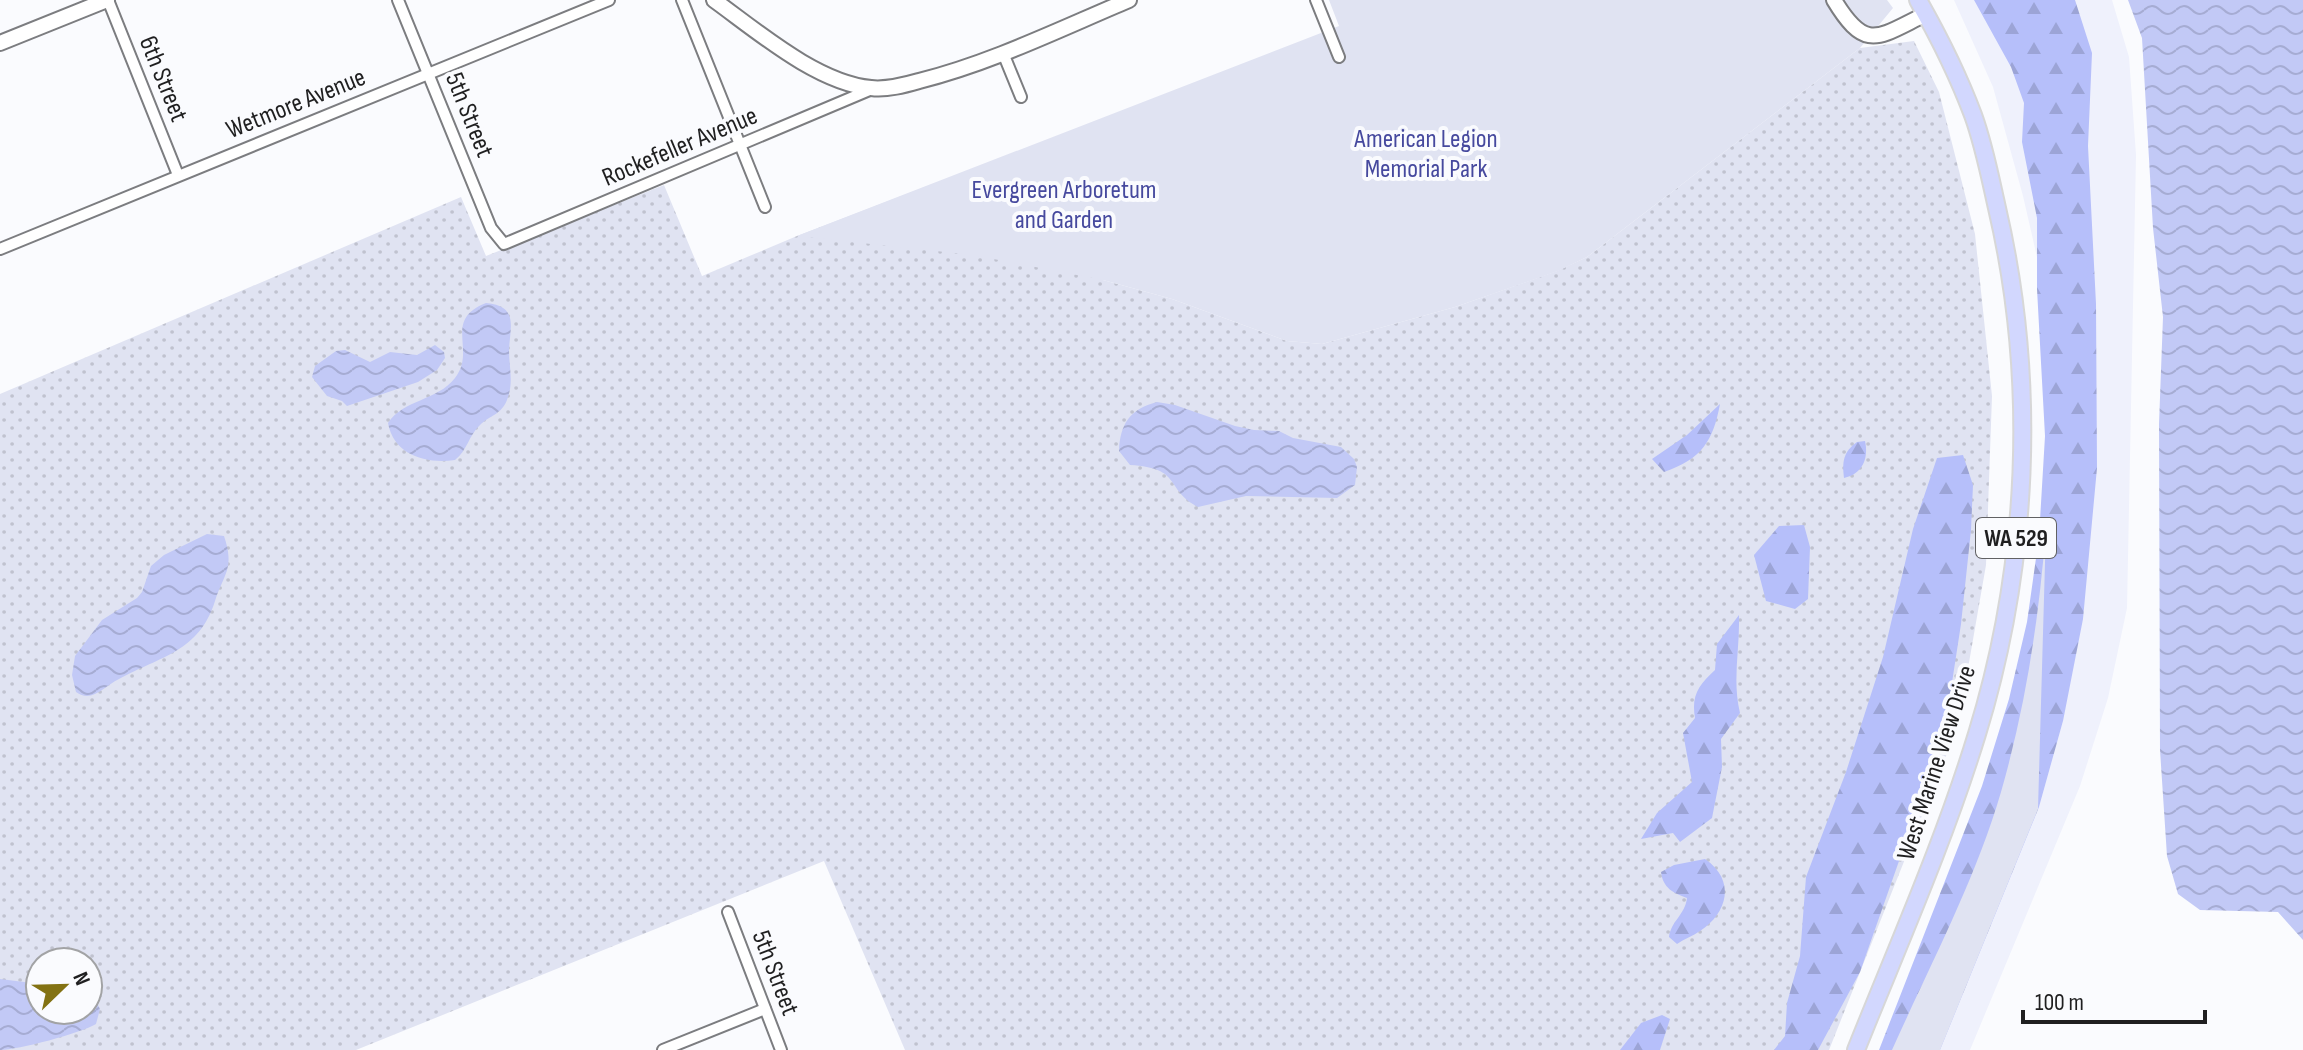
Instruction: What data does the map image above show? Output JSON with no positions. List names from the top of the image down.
{
  "streets": {
    "main road": ["WA 529", "West Marine View Drive"],
    "street": [
      "6th Street",
      "Wetmore Avenue",
      "5th Street",
      "Rockefeller Avenue"
    ]
  },
  "crossings": [
    ["6th Street", "Wetmore Avenue"],
    ["Wetmore Avenue", "5th Street"],
    ["5th Street", "Rockefeller Avenue"]
  ],
  "parks": ["American Legion Memorial Park", "Evergreen Arboretum and Garden"],
  "scale_bar": "100 m",
  "north": "top right"
}
